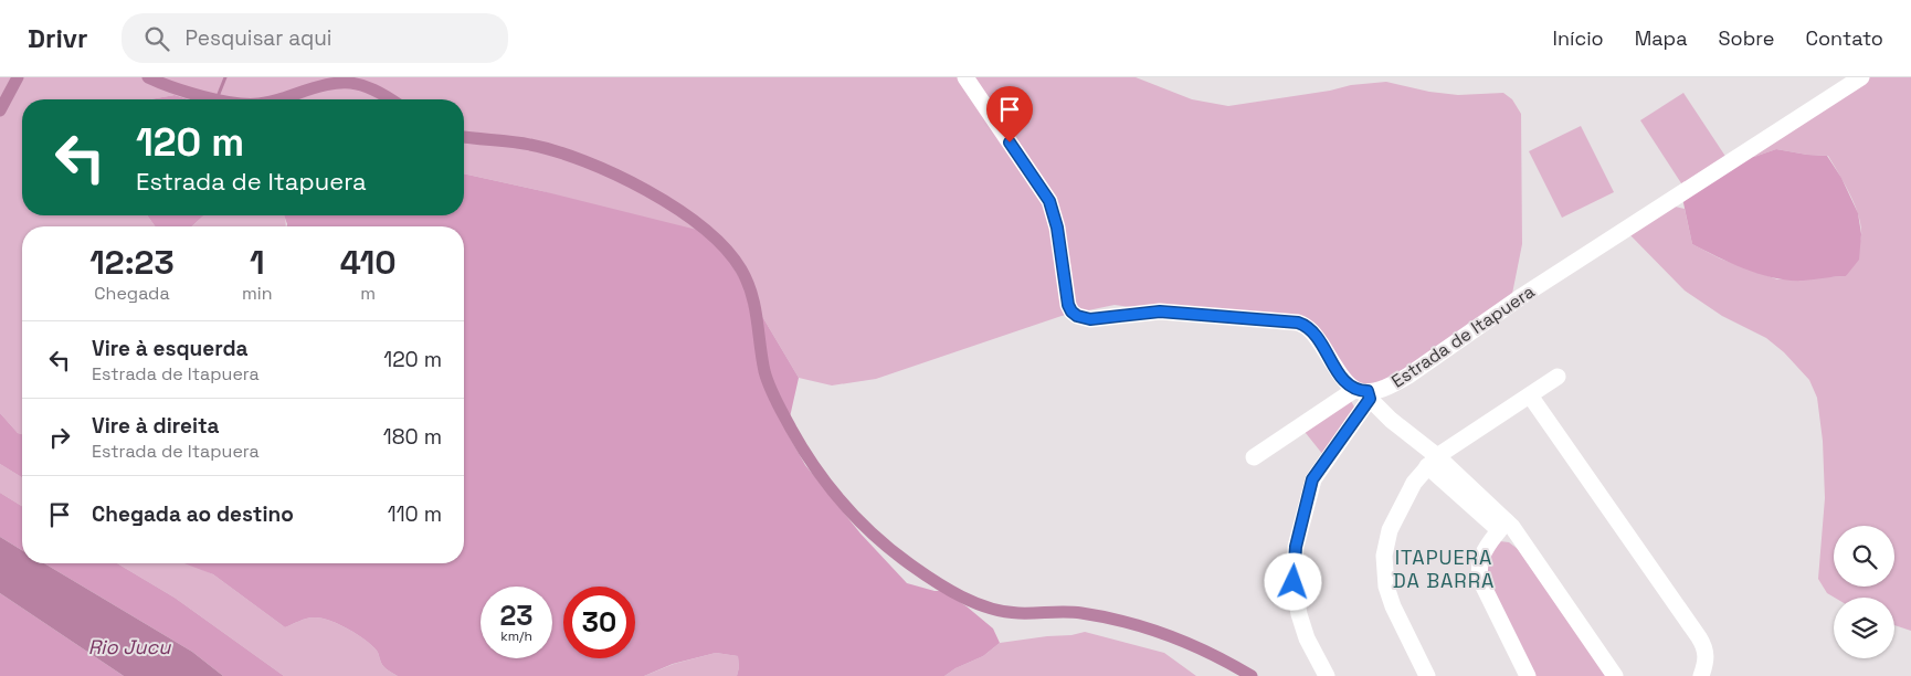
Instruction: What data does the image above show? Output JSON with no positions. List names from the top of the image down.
{
  "streets": {
    "street": ["Estrada de Itapuera"]
  },
  "districts": ["ITAPUERA DA BARRA"],
  "water": ["Rio Jucu"],
  "page": {
    "header": "Drivr",
    "search": "Pesquisar aqui",
    "nav": [
      "Início",
      "Mapa",
      "Sobre",
      "Contato"
    ],
    "turn": ["120 m", "Estrada de Itapuera"],
    "eta": [
      "12:23",
      "Chegada",
      "1",
      "min",
      "410",
      "m"
    ],
    "list": [
      {
        "name": "Vire à esquerda",
        "note": "Estrada de Itapuera",
        "value": "120 m"
      },
      {
        "name": "Vire à direita",
        "note": "Estrada de Itapuera",
        "value": "180 m"
      },
      {
        "name": "Chegada ao destino",
        "value": "110 m"
      }
    ],
    "speed": "23 km/h",
    "limit": "30"
  }
}
